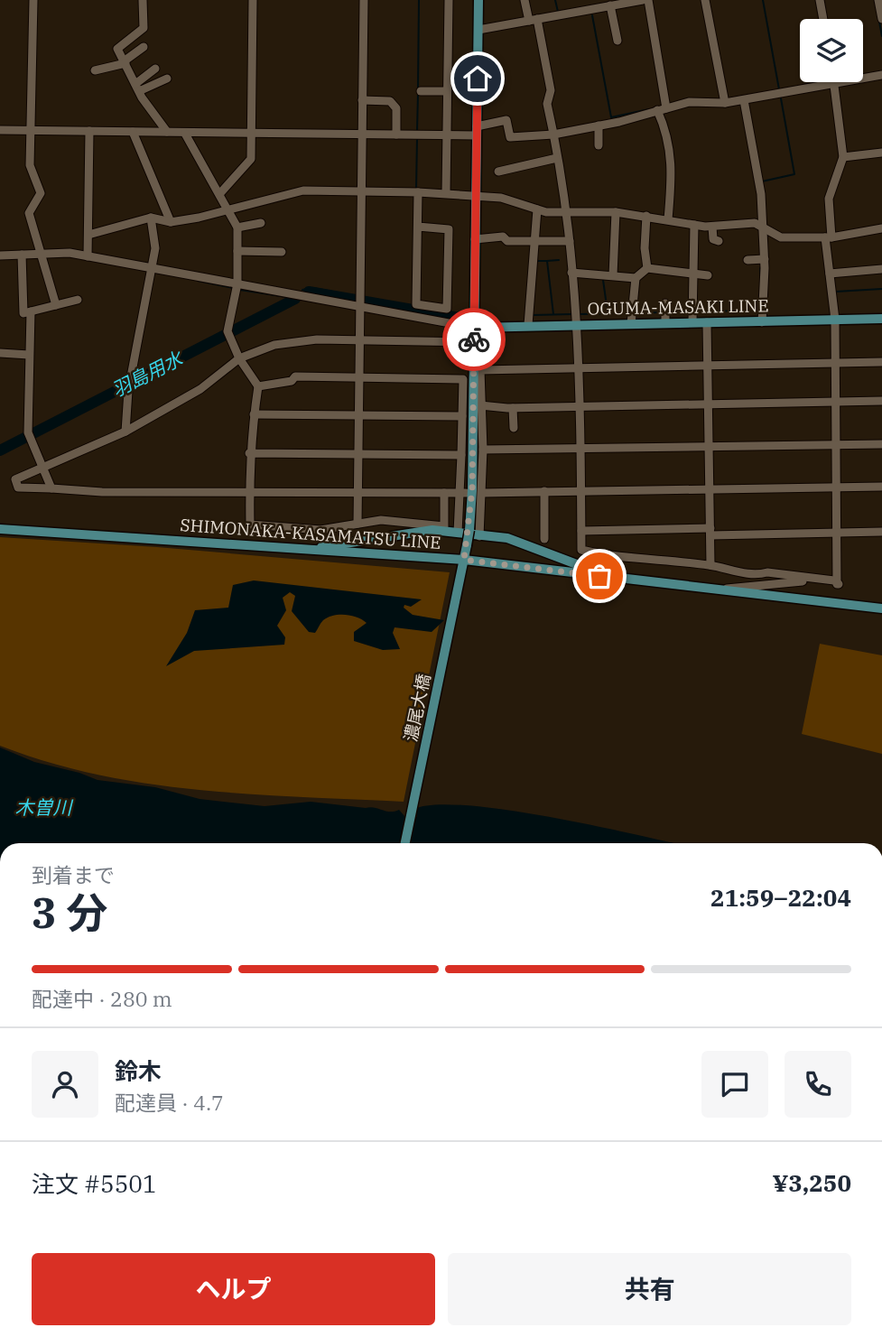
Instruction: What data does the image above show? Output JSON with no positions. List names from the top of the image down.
{
  "streets": {
    "main road": ["OGUMA-MASAKI LINE", "SHIMONAKA-KASAMATSU LINE", "濃尾大橋"]
  },
  "crossings": [
    ["OGUMA-MASAKI LINE", "濃尾大橋"],
    ["SHIMONAKA-KASAMATSU LINE", "濃尾大橋"]
  ],
  "water": ["羽島用水", "木曽川"],
  "page": {
    "heading": ["3 分", "到着まで", "21:59–22:04"],
    "panel": [
      "鈴木",
      "配達員 · 4.7",
      "注文 #5501",
      "¥3,250"
    ],
    "bar": "配達中 · 280 m",
    "buttons": ["ヘルプ", "共有"]
  }
}
